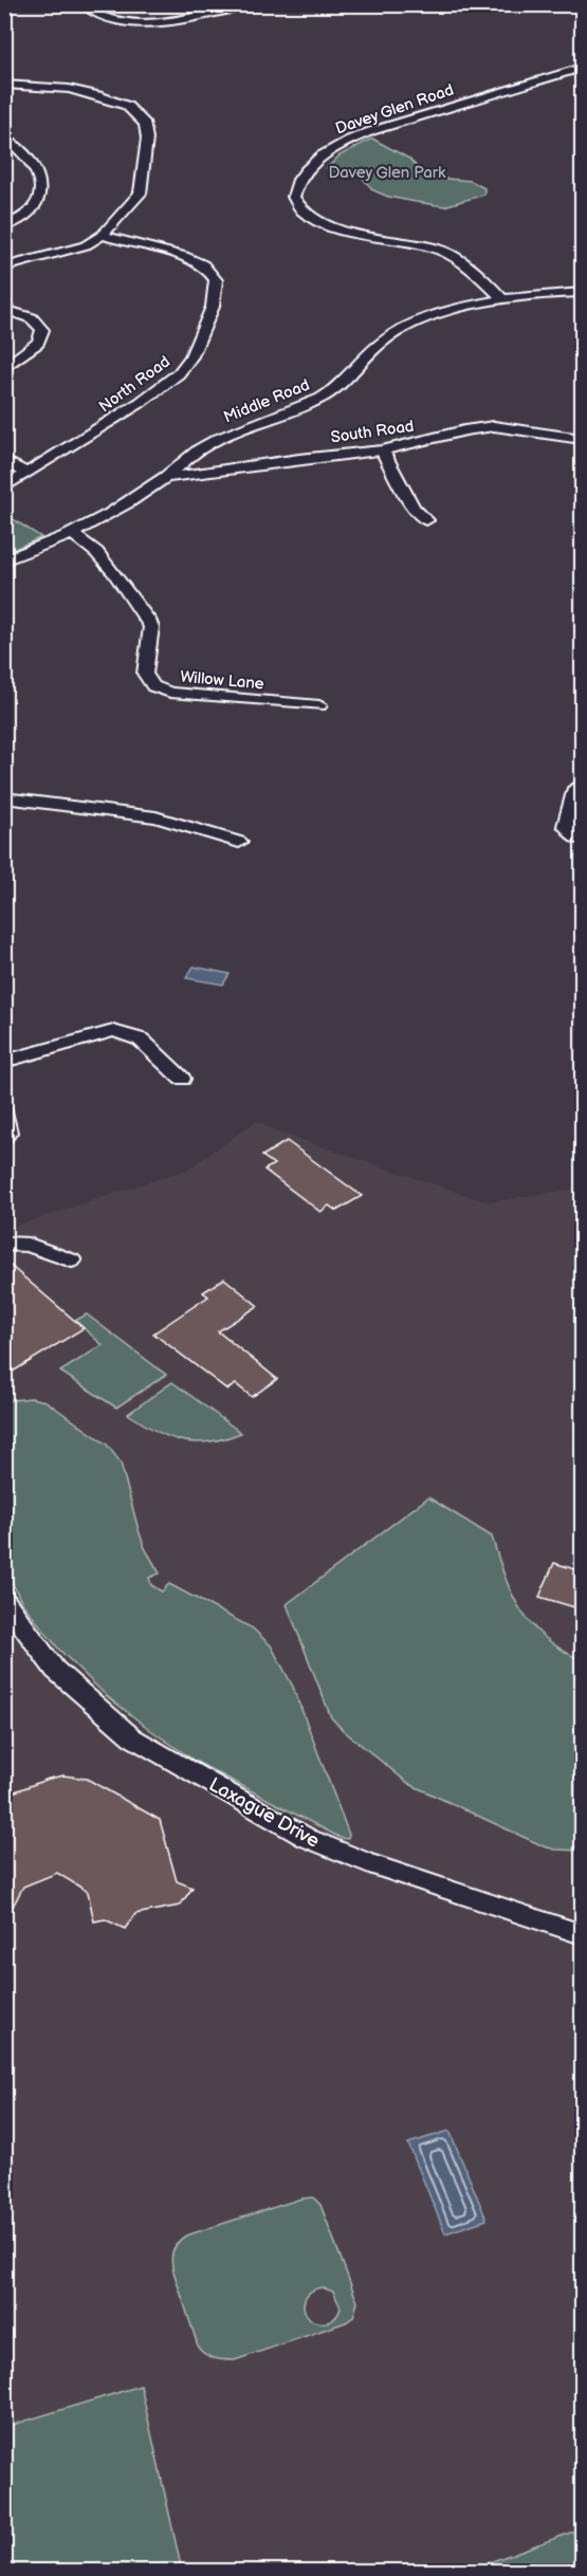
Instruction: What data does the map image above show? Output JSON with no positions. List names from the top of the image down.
{
  "streets": {
    "street": [
      "Davey Glen Road",
      "North Road",
      "Middle Road",
      "South Road",
      "Willow Lane",
      "Laxague Drive"
    ]
  },
  "crossings": [
    ["Davey Glen Road", "Middle Road"],
    ["Middle Road", "South Road"],
    ["Middle Road", "Willow Lane"]
  ],
  "parks": ["Davey Glen Park"]
}
